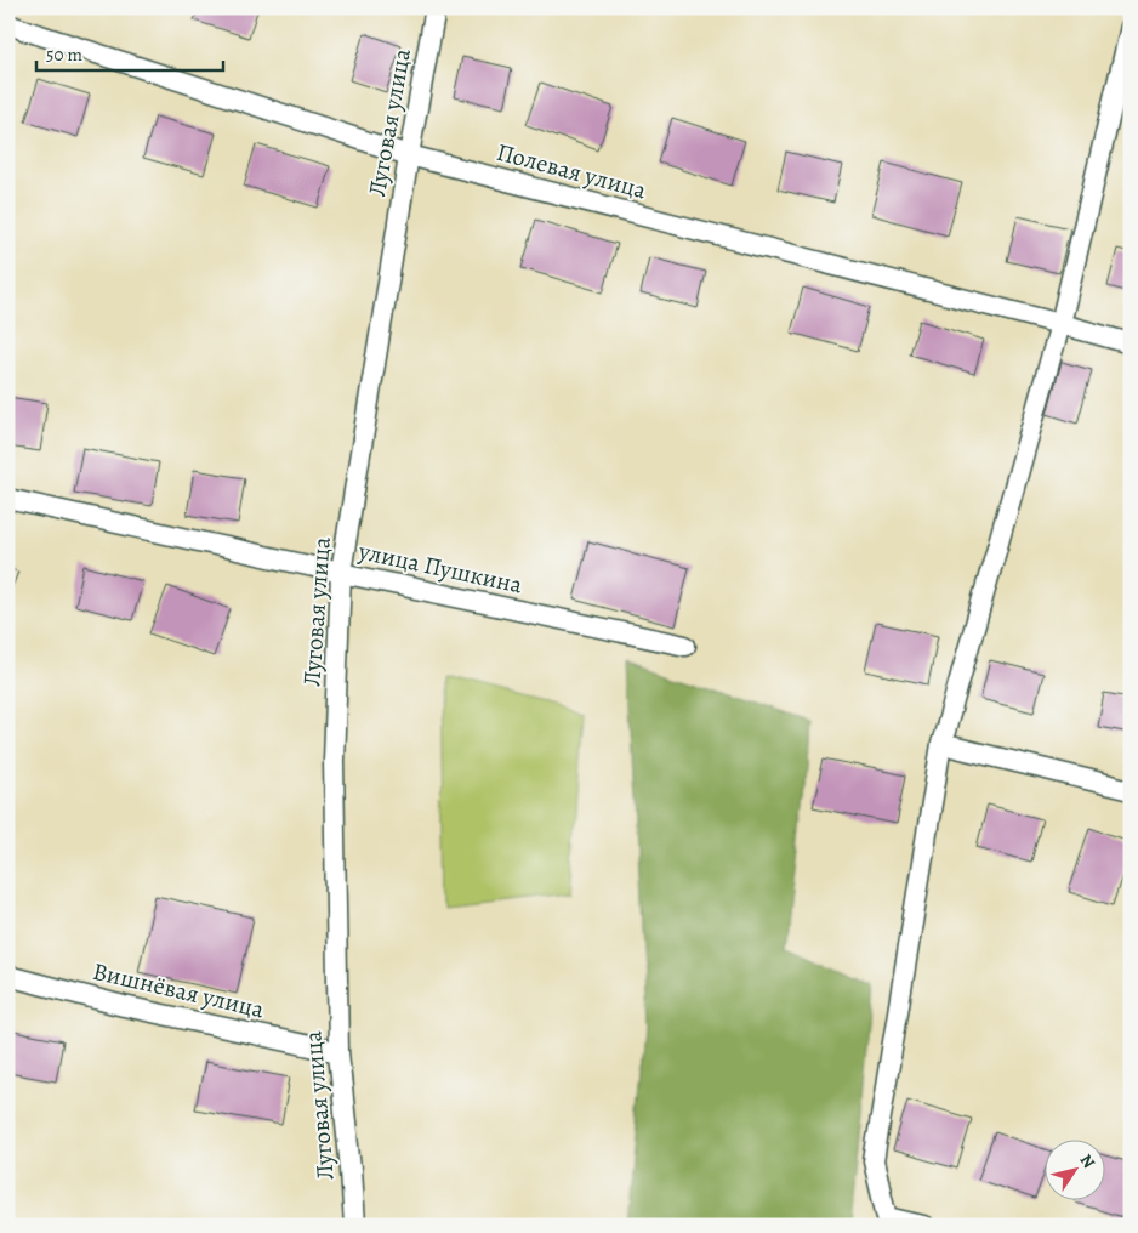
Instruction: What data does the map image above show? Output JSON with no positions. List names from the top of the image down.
{
  "streets": {
    "street": [
      "Луговая улица",
      "Полевая улица",
      "улица Пушкина",
      "Вишнёвая улица"
    ]
  },
  "crossings": [
    ["Луговая улица", "Полевая улица"],
    ["Луговая улица", "улица Пушкина"],
    ["Луговая улица", "Вишнёвая улица"]
  ],
  "scale_bar": "50 m",
  "north": "top right"
}
